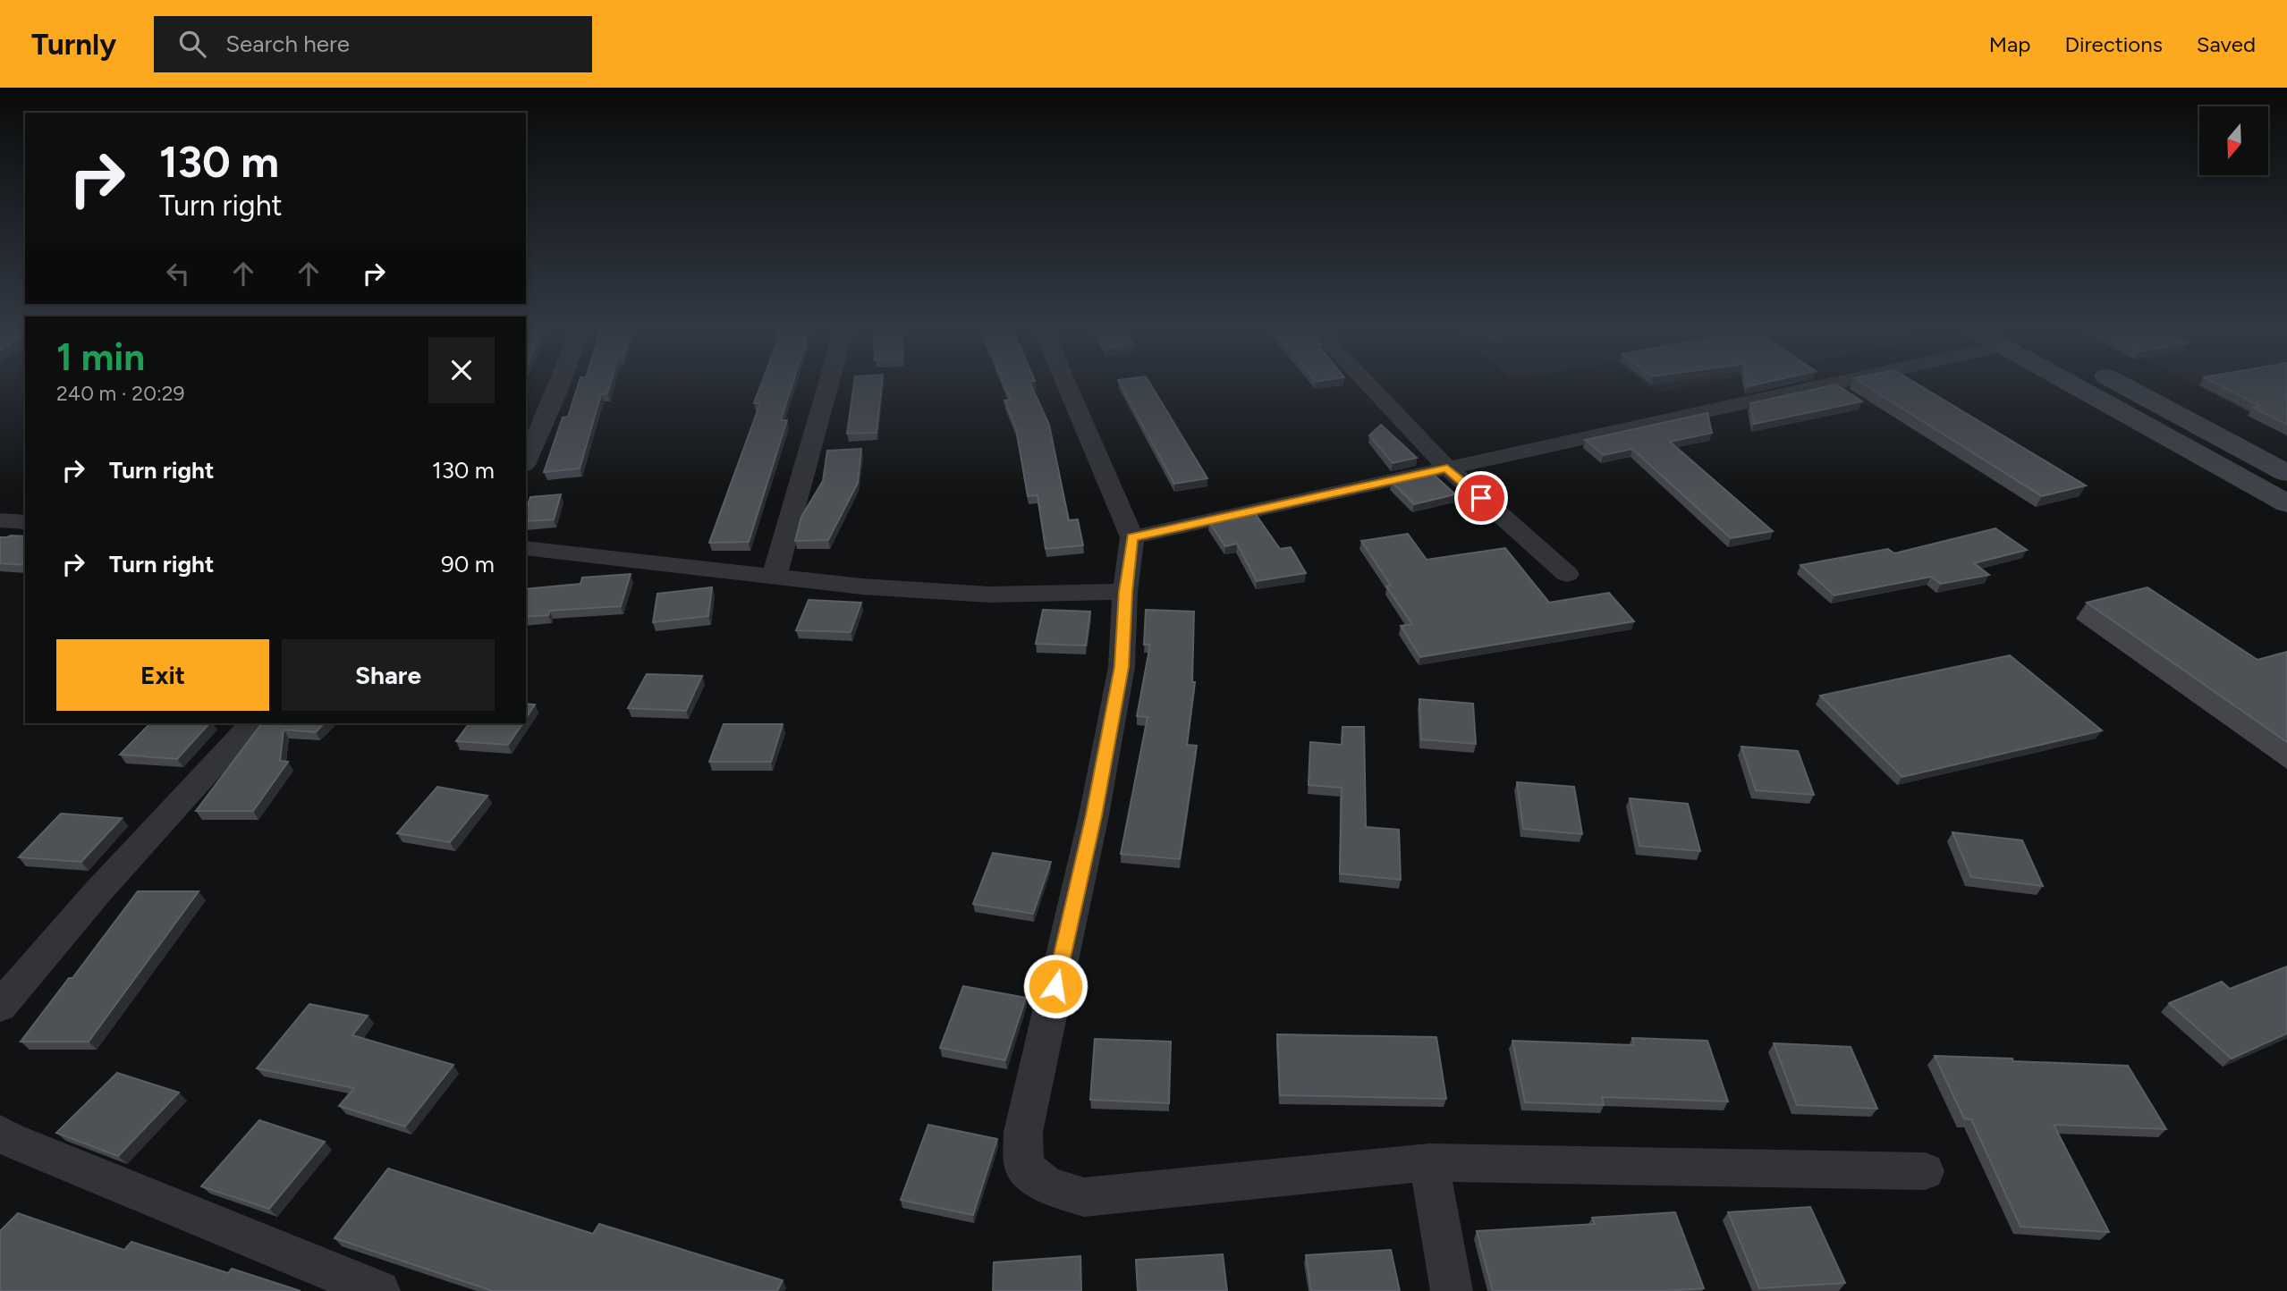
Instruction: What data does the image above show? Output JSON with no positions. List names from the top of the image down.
{
  "north": "bottom",
  "page": {
    "header": "Turnly",
    "search": "Search here",
    "nav": ["Map", "Directions", "Saved"],
    "turn": ["130 m", "Turn right"],
    "heading": ["1 min", "240 m · 20:29"],
    "list": [
      {
        "name": "Turn right",
        "value": "130 m"
      },
      {
        "name": "Turn right",
        "value": "90 m"
      }
    ],
    "buttons": ["Exit", "Share"]
  }
}
